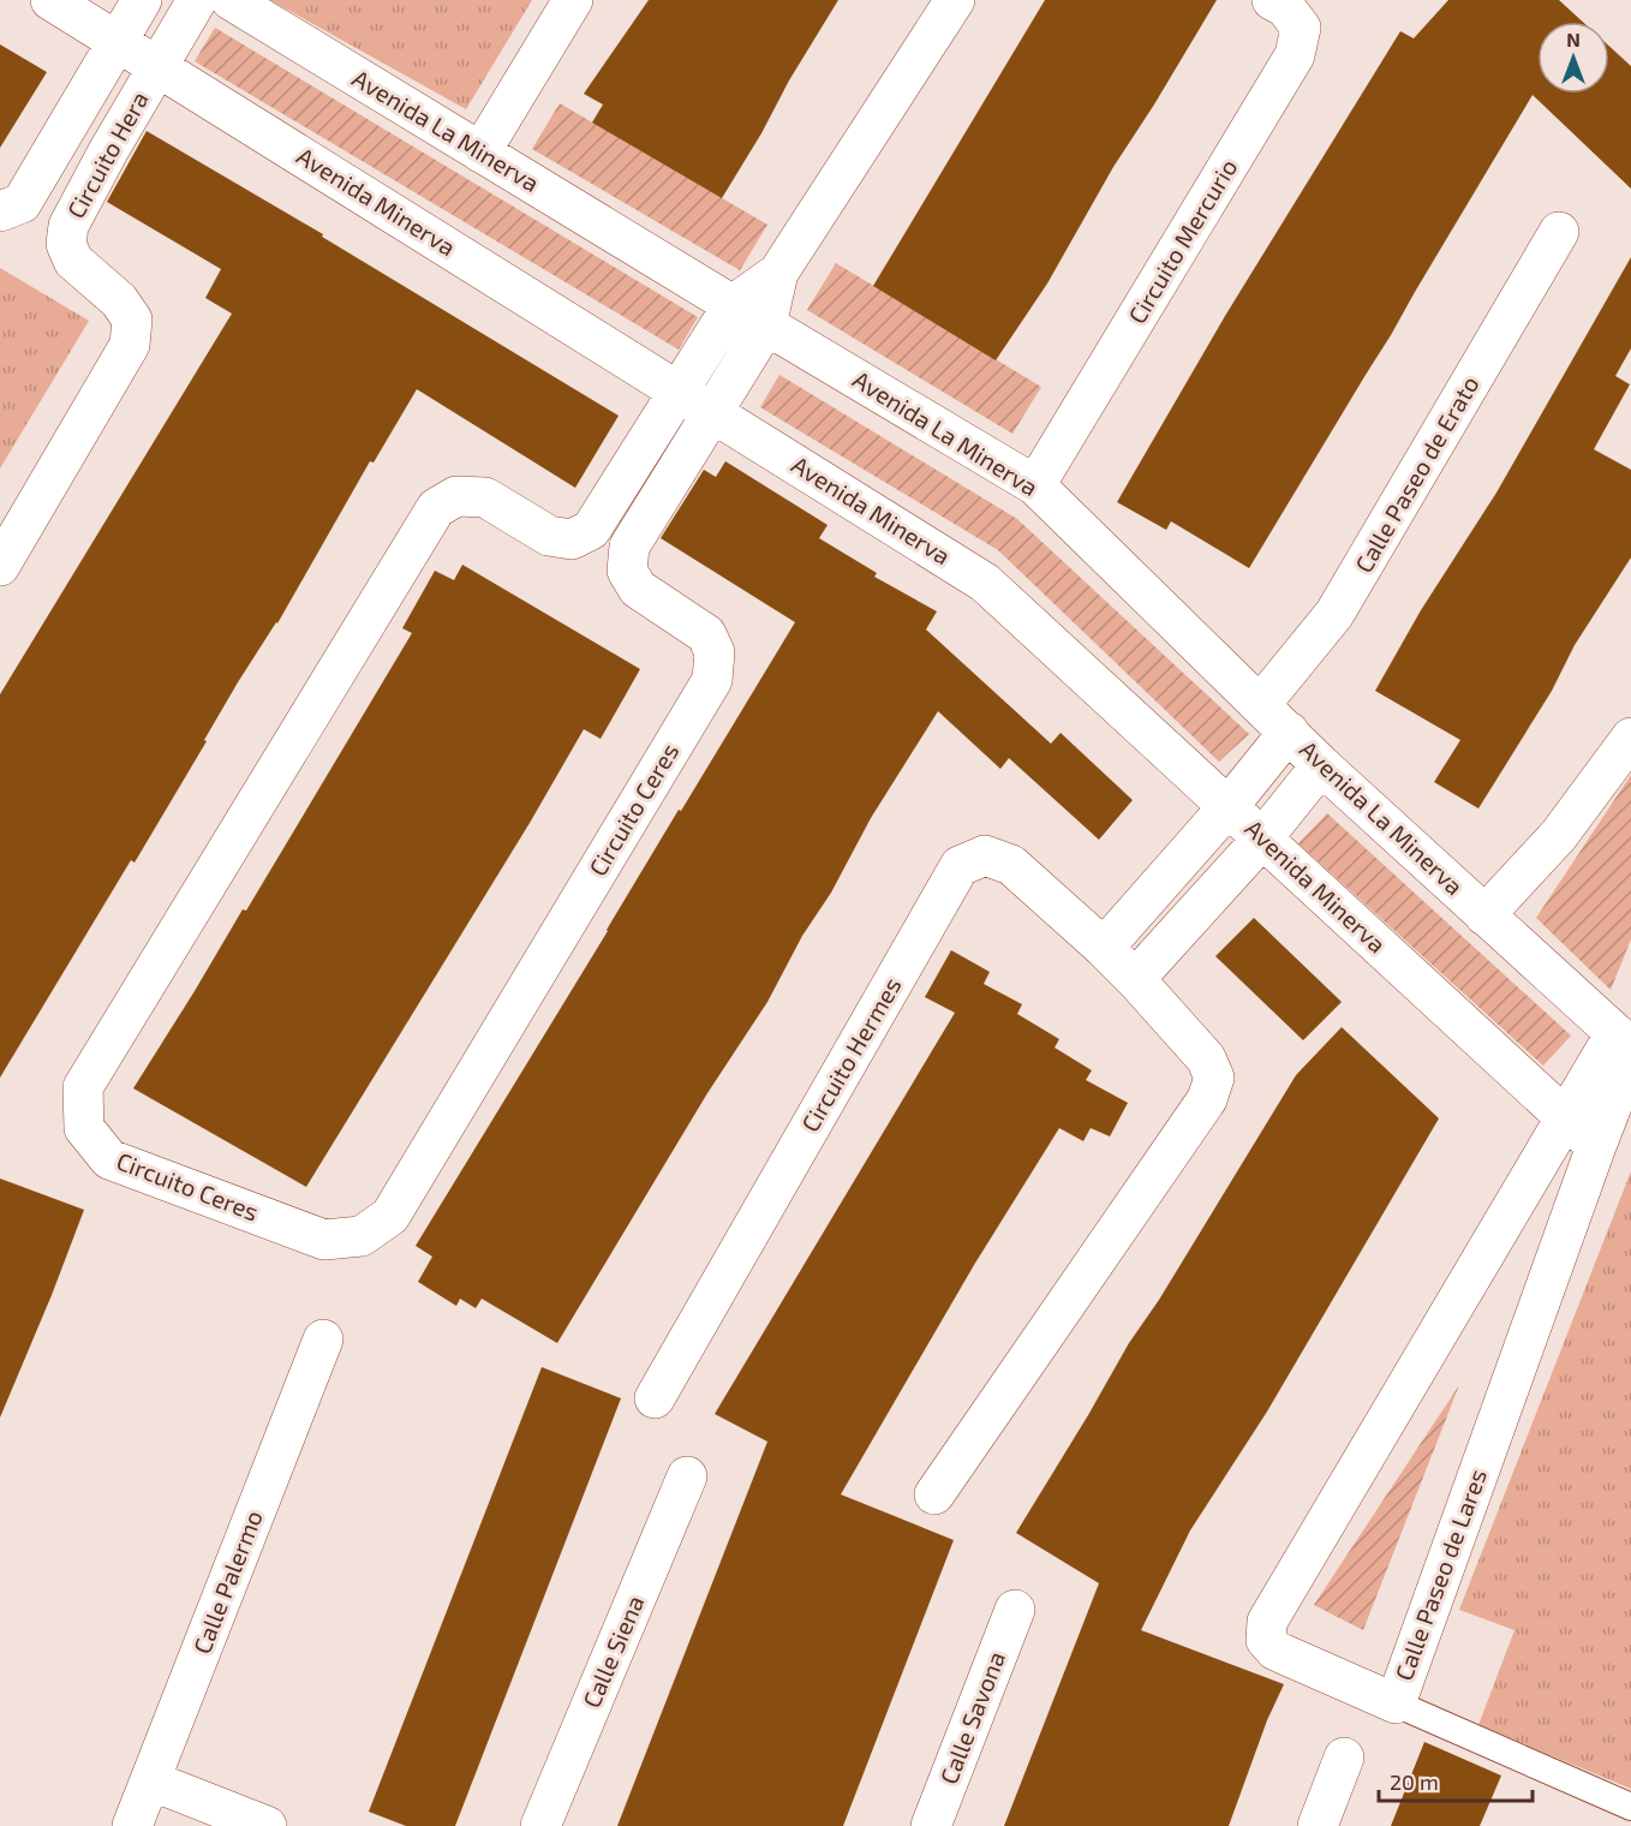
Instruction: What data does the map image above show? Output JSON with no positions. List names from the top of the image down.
{
  "streets": {
    "street": [
      "Avenida La Minerva",
      "Circuito Hera",
      "Avenida Minerva",
      "Circuito Mercurio",
      "Calle Paseo de Erato",
      "Circuito Ceres",
      "Circuito Hermes",
      "Calle Paseo de Lares",
      "Calle Palermo",
      "Calle Siena",
      "Calle Savona"
    ]
  },
  "crossings": [
    ["Avenida La Minerva", "Circuito Mercurio"],
    ["Avenida La Minerva", "Calle Paseo de Erato"],
    ["Avenida La Minerva", "Calle Paseo de Lares"],
    ["Circuito Hera", "Avenida Minerva"],
    ["Avenida Minerva", "Circuito Ceres"],
    ["Avenida Minerva", "Calle Paseo de Lares"]
  ],
  "scale_bar": "20 m",
  "north": "top"
}
